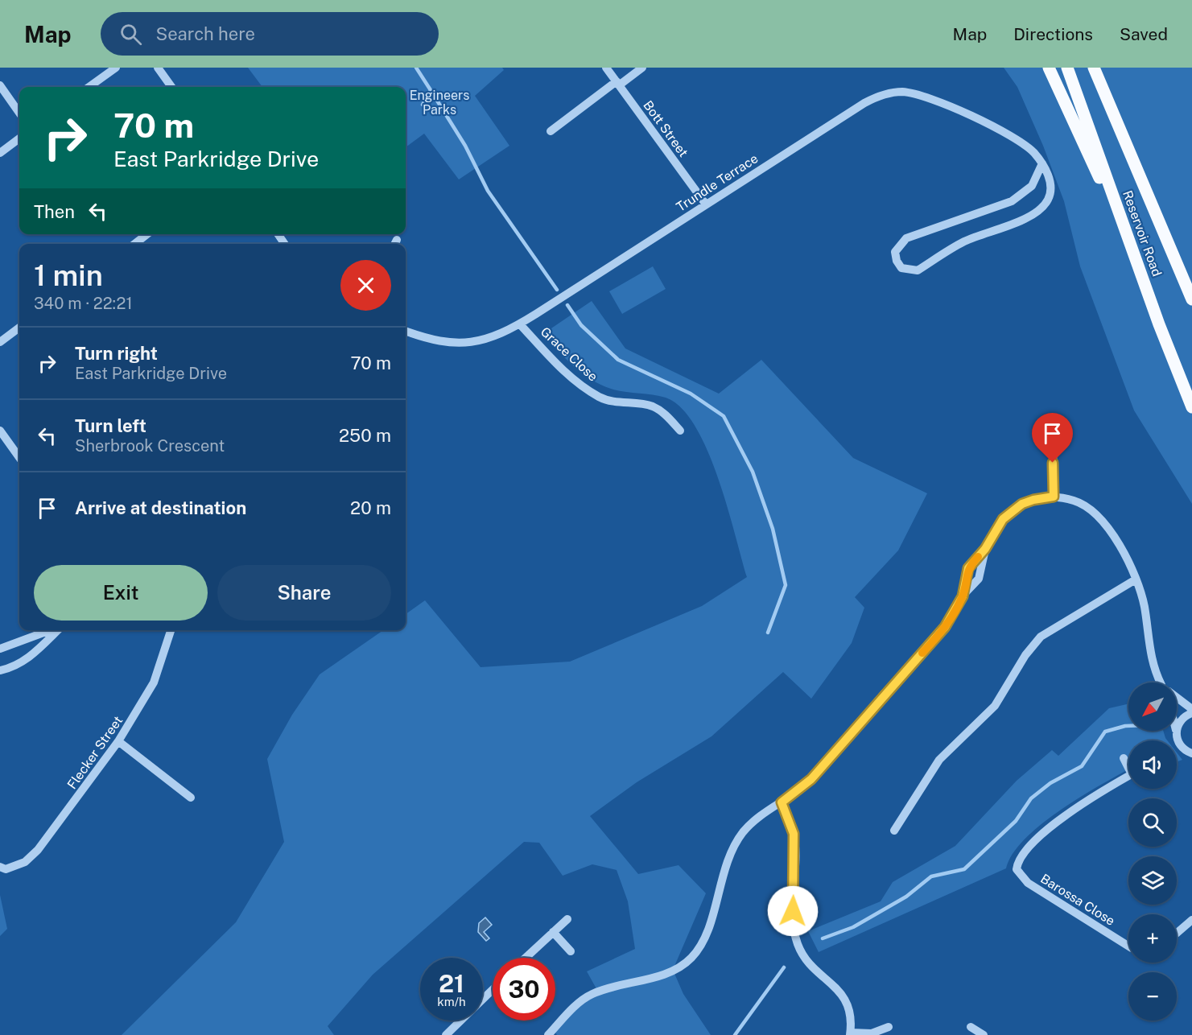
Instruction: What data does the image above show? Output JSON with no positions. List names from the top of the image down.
{
  "streets": {
    "main road": ["Reservoir Road"],
    "street": [
      "Bott Street",
      "Trundle Terrace",
      "Grace Close",
      "Flecker Street",
      "Barossa Close"
    ]
  },
  "crossings": [
    ["Bott Street", "Trundle Terrace"],
    ["Trundle Terrace", "Grace Close"]
  ],
  "parks": ["Engineers Parks"],
  "north": "bottom left",
  "page": {
    "header": "Map",
    "search": "Search here",
    "nav": ["Map", "Directions", "Saved"],
    "turn": ["70 m", "East Parkridge Drive"],
    "then": "Then",
    "heading": ["1 min", "340 m · 22:21"],
    "list": [
      {
        "name": "Turn right",
        "note": "East Parkridge Drive",
        "value": "70 m"
      },
      {
        "name": "Turn left",
        "note": "Sherbrook Crescent",
        "value": "250 m"
      },
      {
        "name": "Arrive at destination",
        "value": "20 m"
      }
    ],
    "buttons": ["Exit", "Share"],
    "map_buttons": ["+", "−"],
    "speed": "21 km/h",
    "limit": "30"
  }
}
